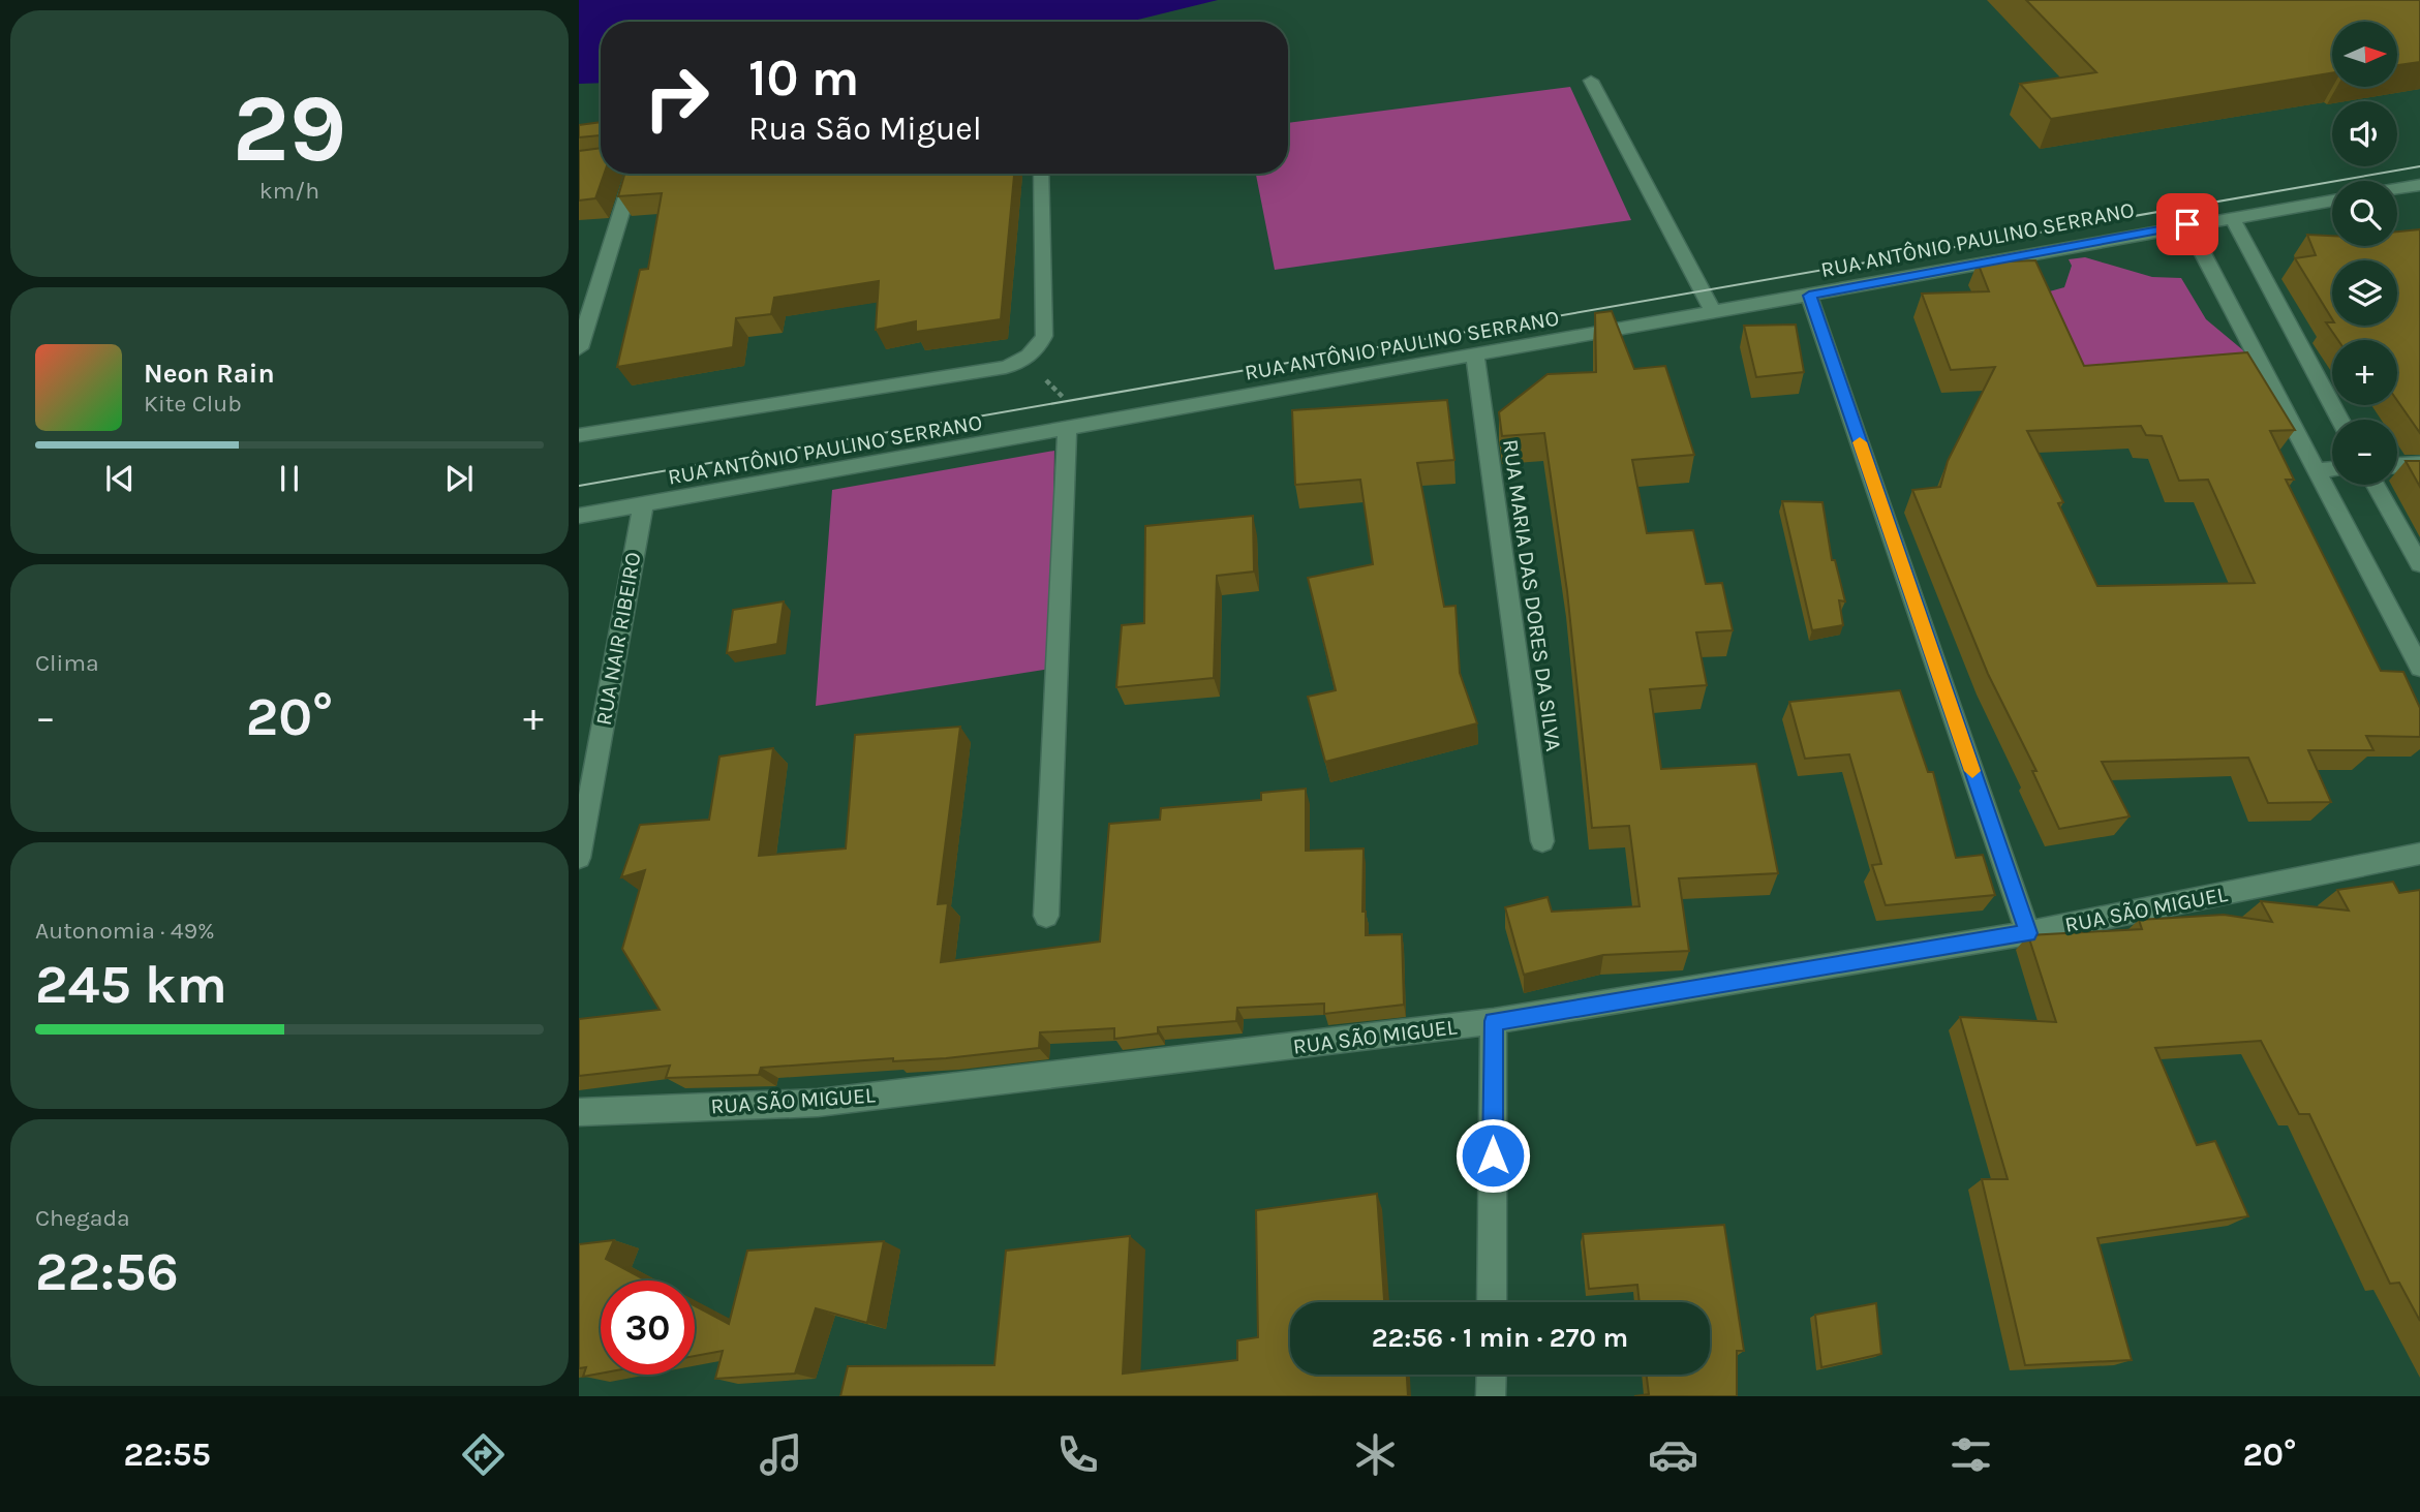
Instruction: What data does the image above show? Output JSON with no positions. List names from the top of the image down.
{
  "streets": {
    "street": [
      "RUA ANTÔNIO PAULINO SERRANO",
      "RUA MARIA DAS DORES DA SILVA",
      "RUA NAIR RIBEIRO",
      "RUA SÃO MIGUEL"
    ]
  },
  "crossings": [
    ["RUA ANTÔNIO PAULINO SERRANO", "RUA MARIA DAS DORES DA SILVA"],
    ["RUA ANTÔNIO PAULINO SERRANO", "RUA NAIR RIBEIRO"]
  ],
  "north": "right",
  "page": {
    "tile": [
      ["29", "km/h"],
      "Clima",
      ["Autonomia · 49%", "245 km"],
      ["Chegada", "22:56"]
    ],
    "map_buttons": ["+", "−"],
    "turn": ["10 m", "Rua São Miguel"],
    "song": ["Neon Rain", "Kite Club"],
    "heat": ["−", "20°", "+"],
    "limit": "30",
    "trip": "22:56 · 1 min · 270 m",
    "tabs": ["22:55", "20°"]
  }
}
